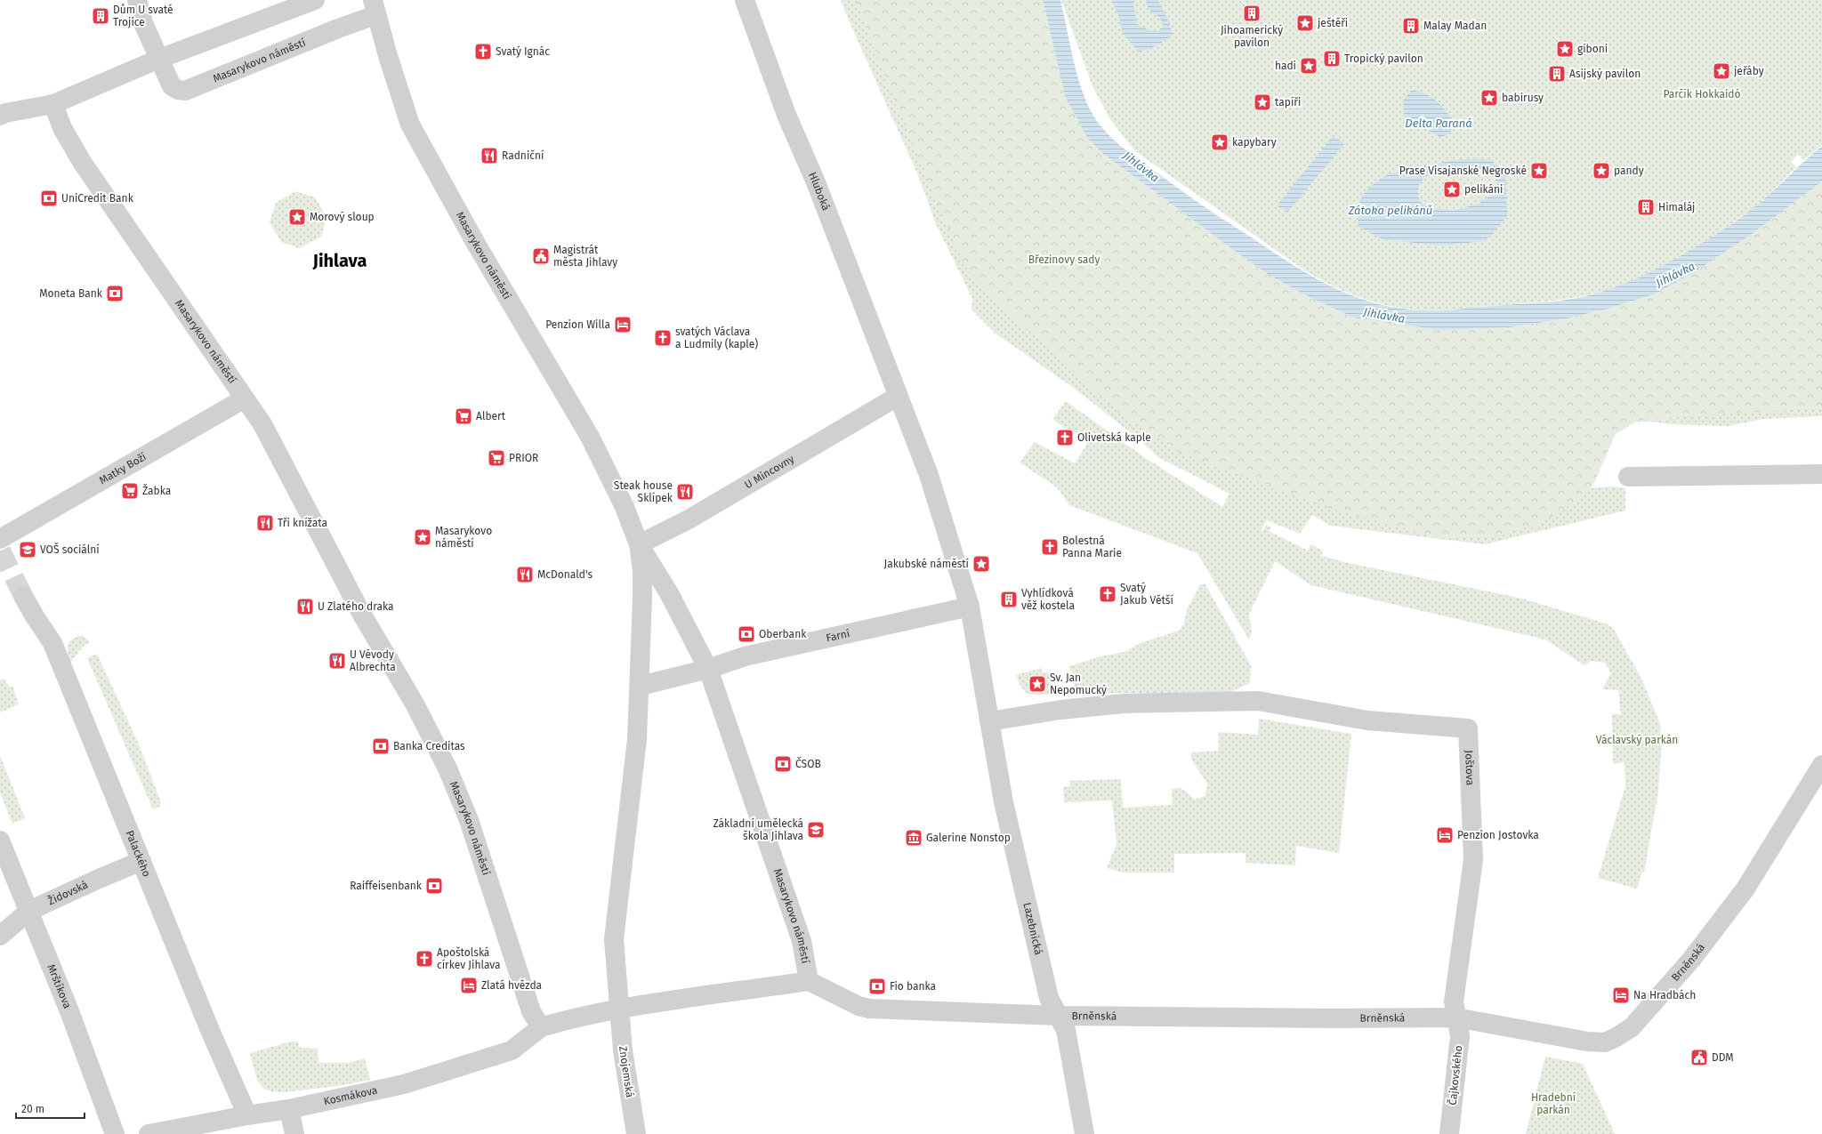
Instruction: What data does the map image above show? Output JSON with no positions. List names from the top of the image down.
{
  "streets": {
    "street": [
      "Masarykovo náměstí",
      "Hluboká",
      "Matky Boží",
      "U Mincovny",
      "Farní",
      "Joštova",
      "Palackého",
      "Židovská",
      "Lazebnická",
      "Brněnská",
      "Mrštíkova",
      "Znojemská",
      "Čajkovského",
      "Kosmákova"
    ]
  },
  "crossings": [
    ["Masarykovo náměstí", "Matky Boží"],
    ["Masarykovo náměstí", "U Mincovny"],
    ["Masarykovo náměstí", "Farní"],
    ["Masarykovo náměstí", "Brněnská"],
    ["Masarykovo náměstí", "Znojemská"],
    ["Masarykovo náměstí", "Kosmákova"],
    ["Hluboká", "U Mincovny"],
    ["Hluboká", "Farní"],
    ["Joštova", "Lazebnická"],
    ["Joštova", "Brněnská"],
    ["Joštova", "Čajkovského"],
    ["Palackého", "Židovská"],
    ["Palackého", "Kosmákova"],
    ["Židovská", "Mrštíkova"],
    ["Lazebnická", "Brněnská"],
    ["Brněnská", "Čajkovského"]
  ],
  "districts": ["Jihlava"],
  "water": ["Delta Paraná", "Jihlávka", "Zátoka pelikánů"],
  "parks": [
    "Parčík Hokkaidó",
    "Březinovy sady",
    "Václavský parkán",
    "Hradební parkán"
  ],
  "places": {
    "building": [
      "Jihoamerický pavilon",
      "Dům U svaté Trojice",
      "Malay Madan",
      "Tropický pavilon",
      "Asijský pavilon",
      "Himaláj",
      "Vyhlídková věž kostela"
    ],
    "place": [
      "ještěři",
      "giboni",
      "hadi",
      "jeřáby",
      "babirusy",
      "tapíři",
      "kapybary",
      "Prase Visajanské Negroské",
      "pandy",
      "pelikáni",
      "Morový sloup",
      "Masarykovo náměstí",
      "Jakubské náměstí",
      "Sv. Jan Nepomucký"
    ],
    "church": [
      "Svatý Ignác",
      "svatých Václava a Ludmily (kaple)",
      "Olivetská kaple",
      "Bolestná Panna Marie",
      "Svatý Jakub Větší",
      "Apoštolská církev Jihlava"
    ],
    "restaurant": [
      "Radniční",
      "Steak house Sklípek",
      "Tři knížata",
      "McDonald's",
      "U Zlatého draka",
      "U Vévody Albrechta"
    ],
    "bank": [
      "UniCredit Bank",
      "Moneta Bank",
      "Oberbank",
      "Banka Creditas",
      "ČSOB",
      "Raiffeisenbank",
      "Fio banka"
    ],
    "public building": ["Magistrát města Jihlavy", "DDM"],
    "hotel": [
      "Penzion Willa",
      "Penzion Jostovka",
      "Zlatá hvězda",
      "Na Hradbách"
    ],
    "supermarket": ["Albert", "PRIOR", "Žabka"],
    "school or university": ["VOŠ sociální", "Základní umělecká škola Jihlava"],
    "museum": ["Galerine Nonstop"]
  },
  "scale_bar": "20 m"
}
